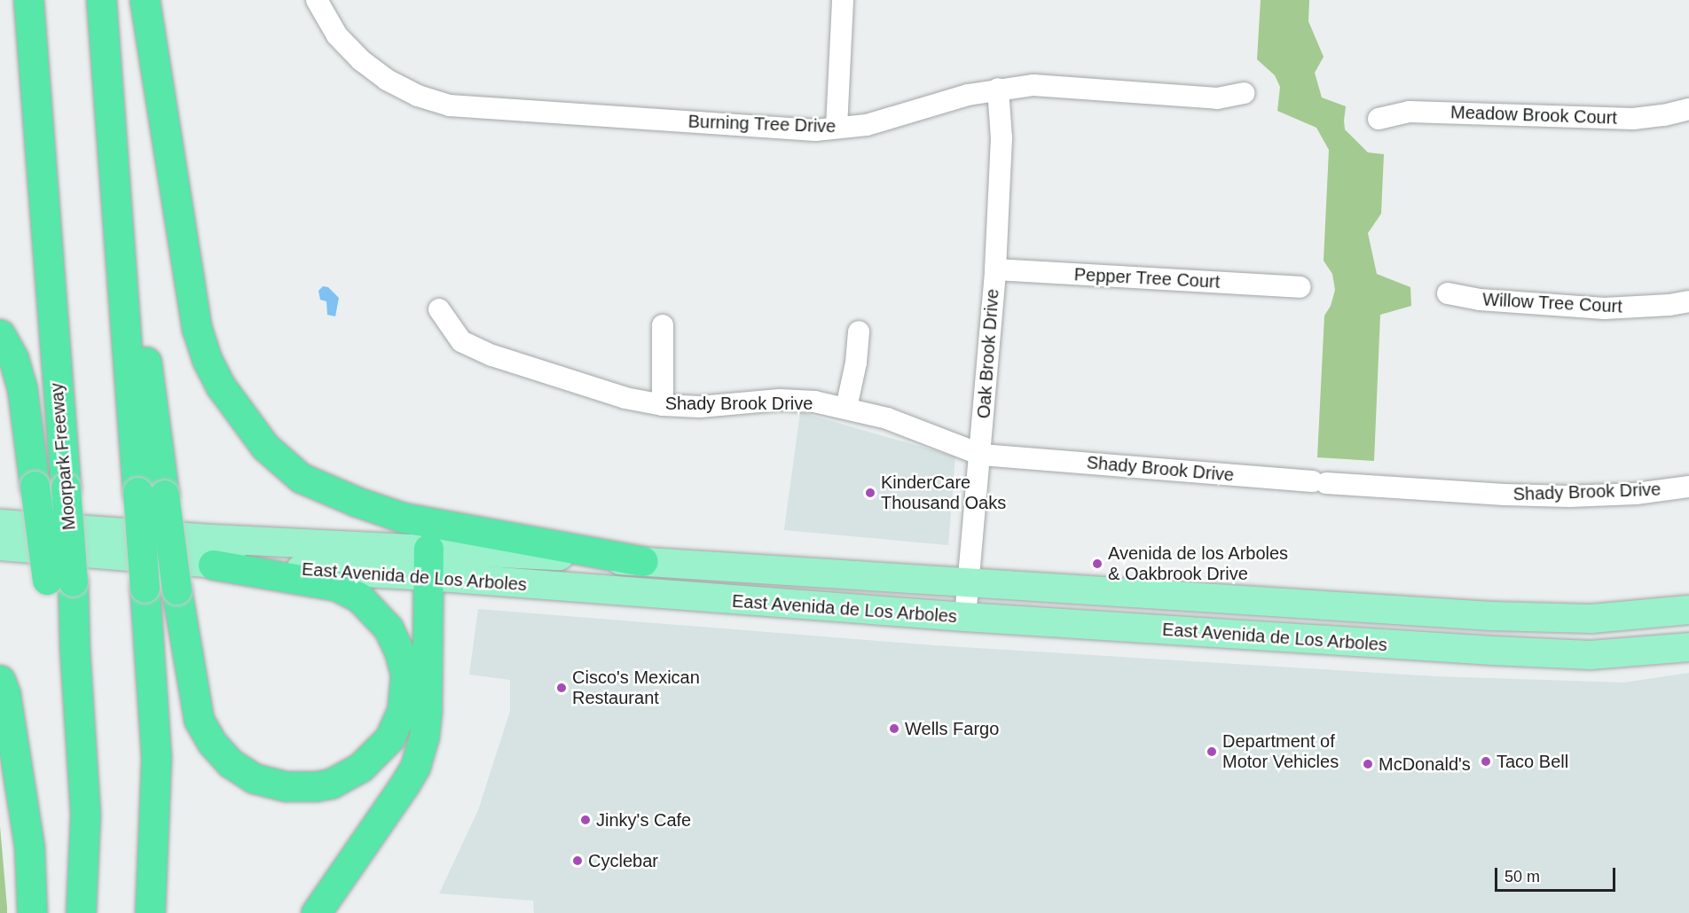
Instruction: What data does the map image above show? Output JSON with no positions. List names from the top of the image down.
{
  "streets": {
    "highway": ["Moorpark Freeway"],
    "main road": ["East Avenida de Los Arboles"],
    "street": [
      "Meadow Brook Court",
      "Burning Tree Drive",
      "Pepper Tree Court",
      "Willow Tree Court",
      "Oak Brook Drive",
      "Shady Brook Drive"
    ]
  },
  "crossings": [
    ["Burning Tree Drive", "Oak Brook Drive"],
    ["Pepper Tree Court", "Oak Brook Drive"],
    ["Oak Brook Drive", "Shady Brook Drive"],
    ["Oak Brook Drive", "East Avenida de Los Arboles"]
  ],
  "places": [
    "KinderCare Thousand Oaks",
    "Avenida de los Arboles & Oakbrook Drive",
    "Cisco's Mexican Restaurant",
    "Wells Fargo",
    "Department of Motor Vehicles",
    "Taco Bell",
    "McDonald's",
    "Jinky's Cafe",
    "Cyclebar"
  ],
  "scale_bar": "50 m"
}
